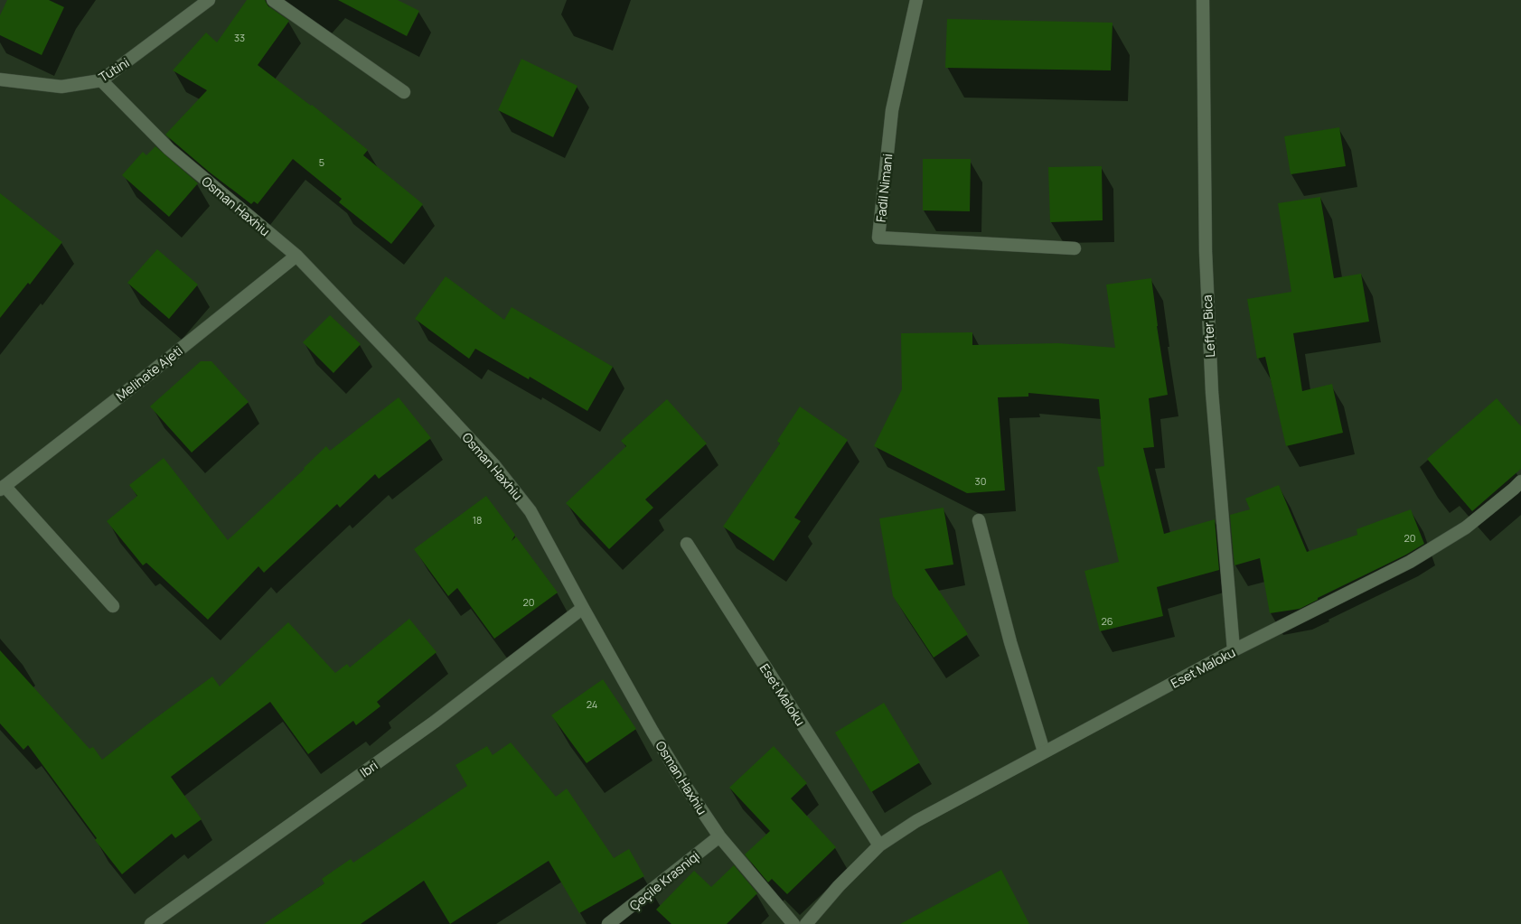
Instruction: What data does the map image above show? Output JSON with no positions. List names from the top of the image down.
{
  "streets": {
    "street": [
      "Tutini",
      "Fadil Nimani",
      "Osman Haxhiu",
      "Lefter Bica",
      "Melihate Ajeti",
      "Eset Maloku",
      "Ibri",
      "Çeçile Krasniqi"
    ]
  },
  "crossings": [
    ["Tutini", "Osman Haxhiu"],
    ["Osman Haxhiu", "Melihate Ajeti"],
    ["Osman Haxhiu", "Ibri"],
    ["Osman Haxhiu", "Çeçile Krasniqi"],
    ["Lefter Bica", "Eset Maloku"]
  ],
  "house_numbers": [
    "33",
    "5",
    "30",
    "18",
    "20",
    "20",
    "26",
    "24"
  ]
}
